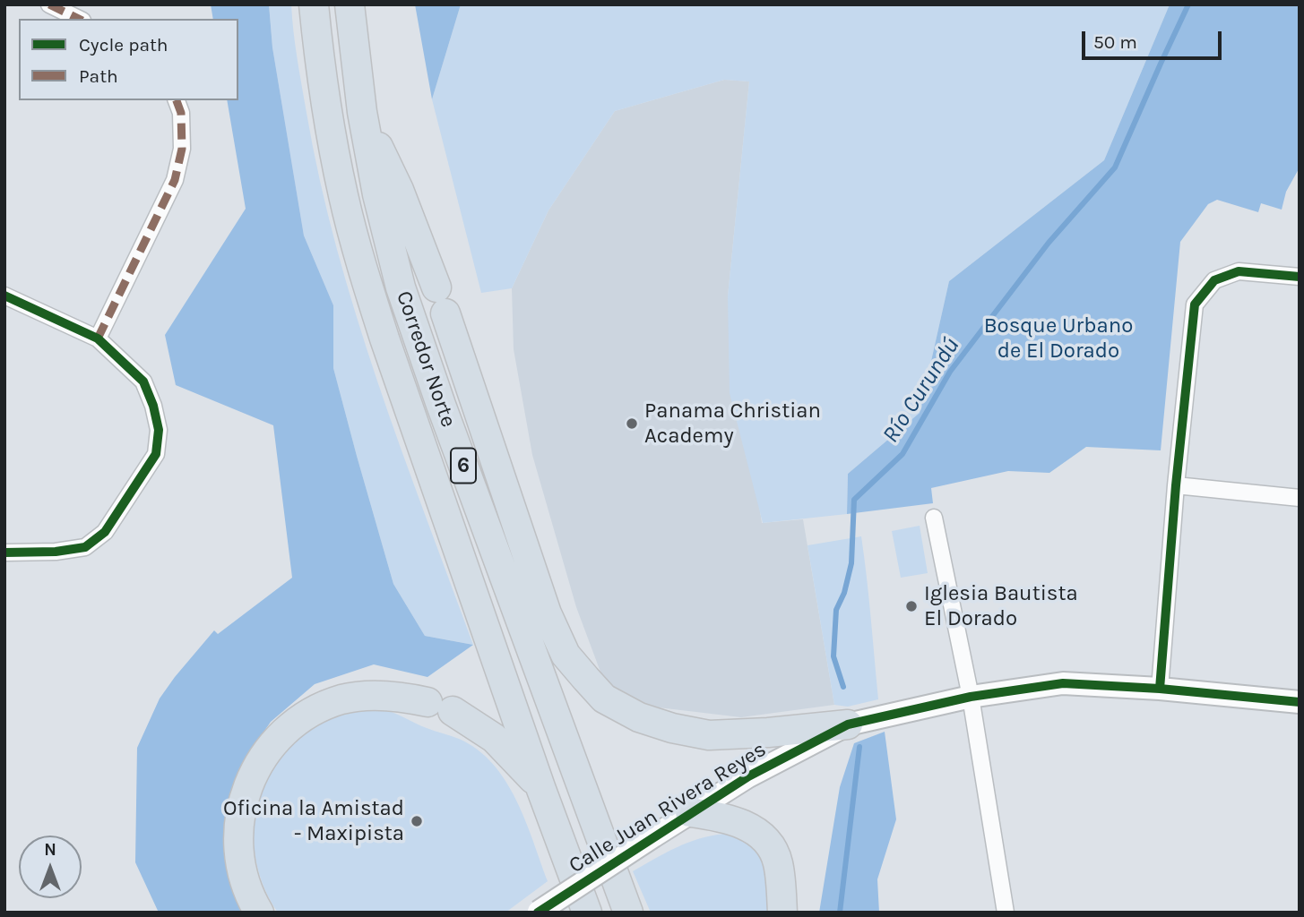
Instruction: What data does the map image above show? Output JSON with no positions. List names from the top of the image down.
{
  "streets": {
    "highway": ["Corredor Norte", "6"],
    "street": ["Calle Juan Rivera Reyes"]
  },
  "water": ["Río Curundú"],
  "parks": ["Bosque Urbano de El Dorado"],
  "places": ["Panama Christian Academy", "Iglesia Bautista El Dorado", "Oficina la Amistad - Maxipista"],
  "legend": ["Cycle path", "Path"],
  "scale_bar": "50 m",
  "north": "top"
}
